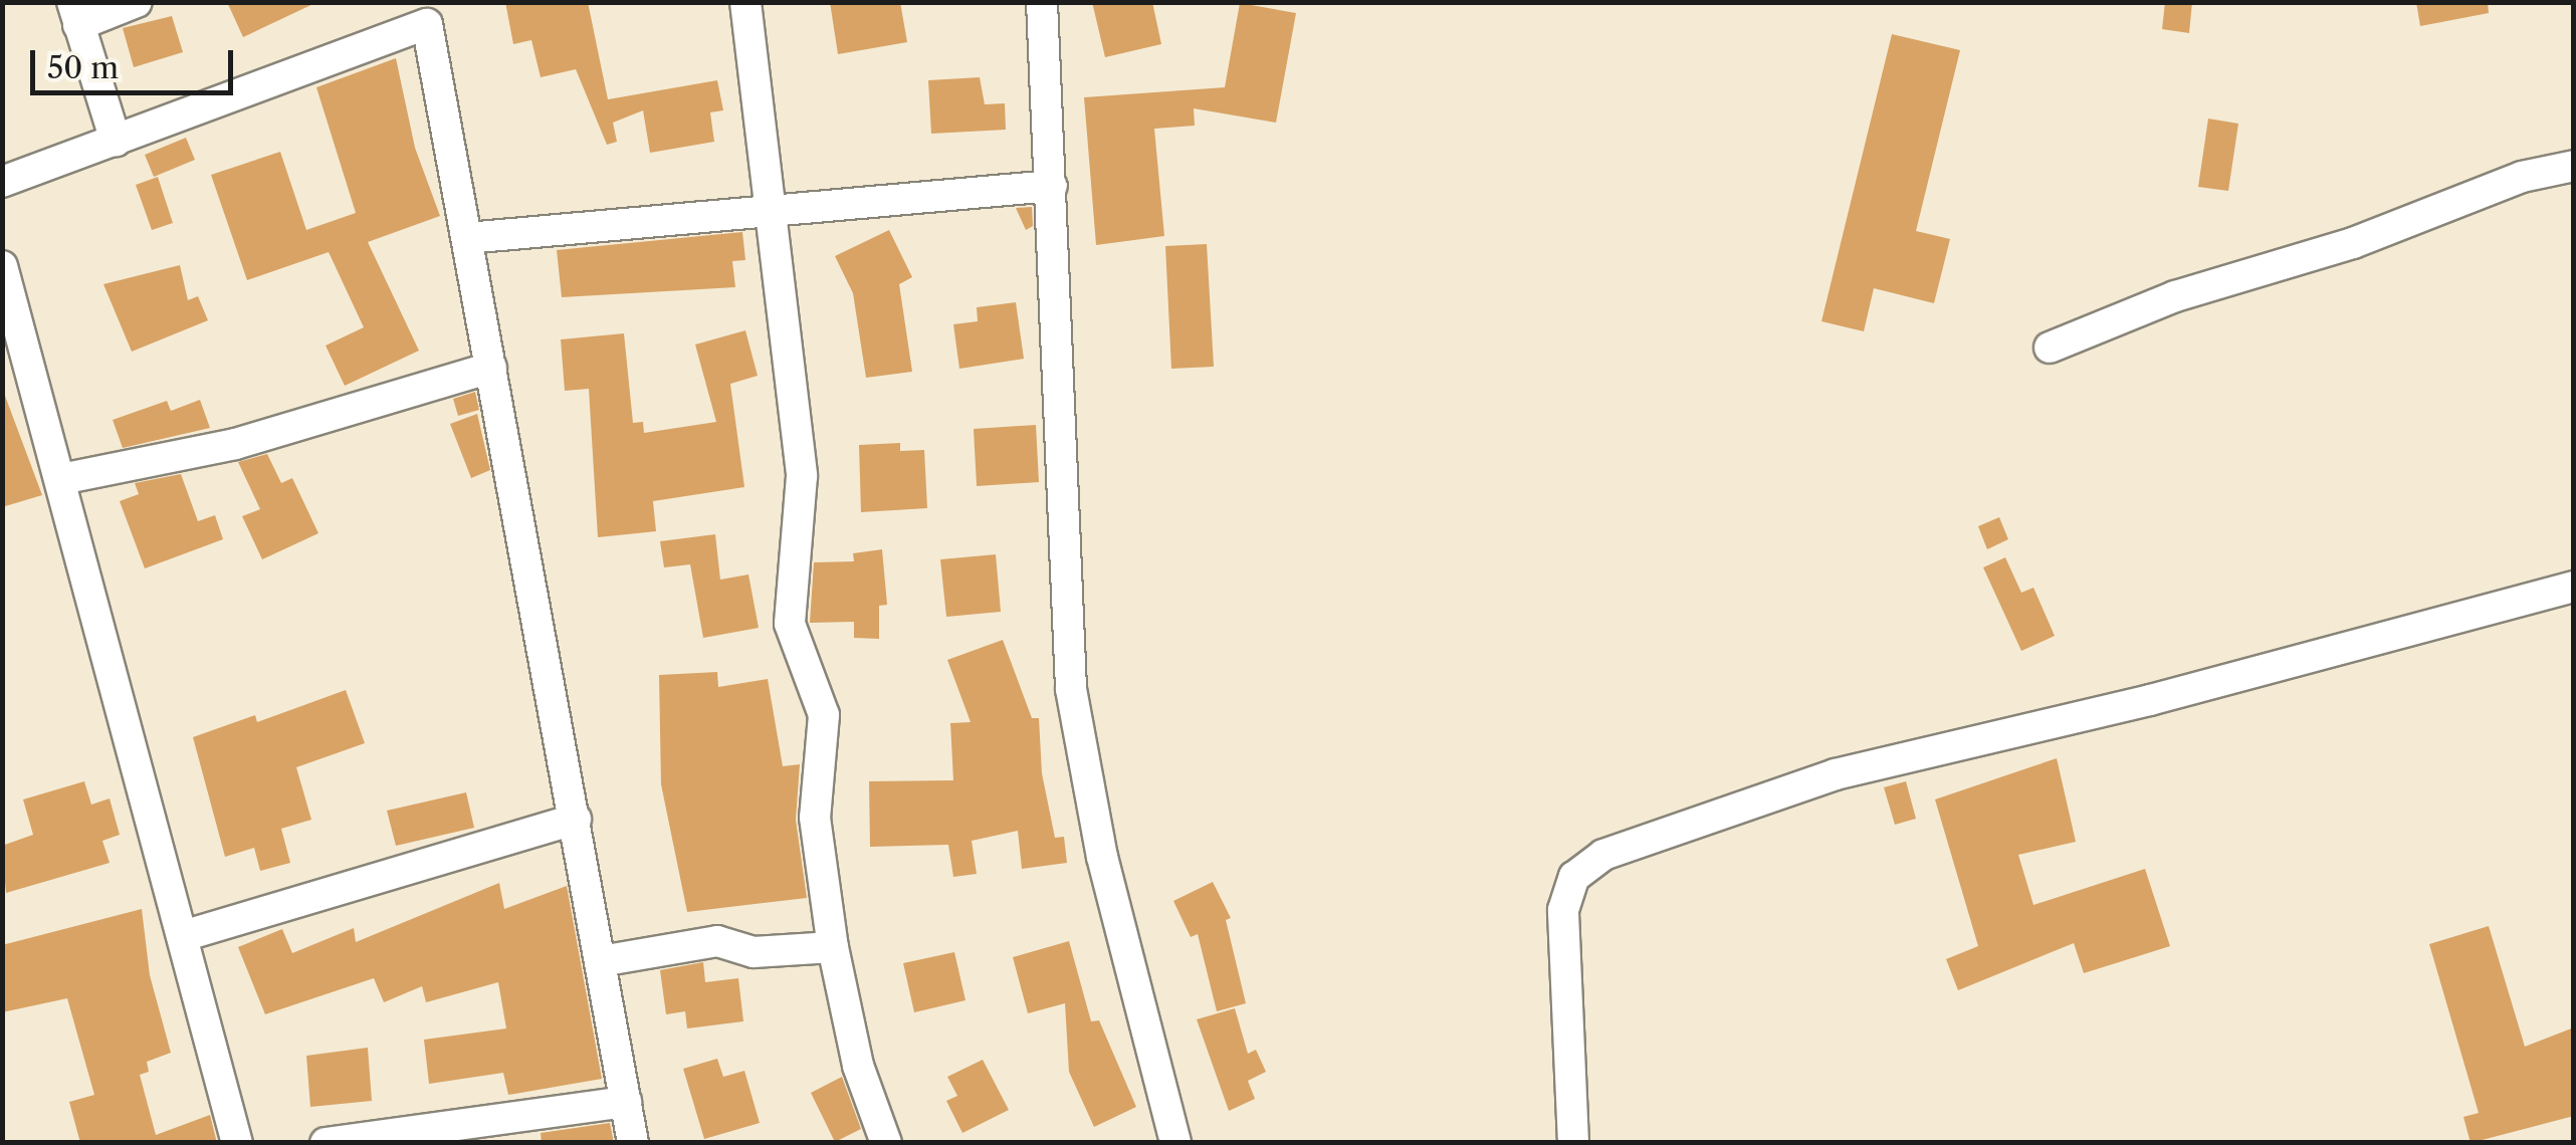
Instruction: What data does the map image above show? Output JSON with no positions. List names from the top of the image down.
{
  "scale_bar": "50 m"
}
